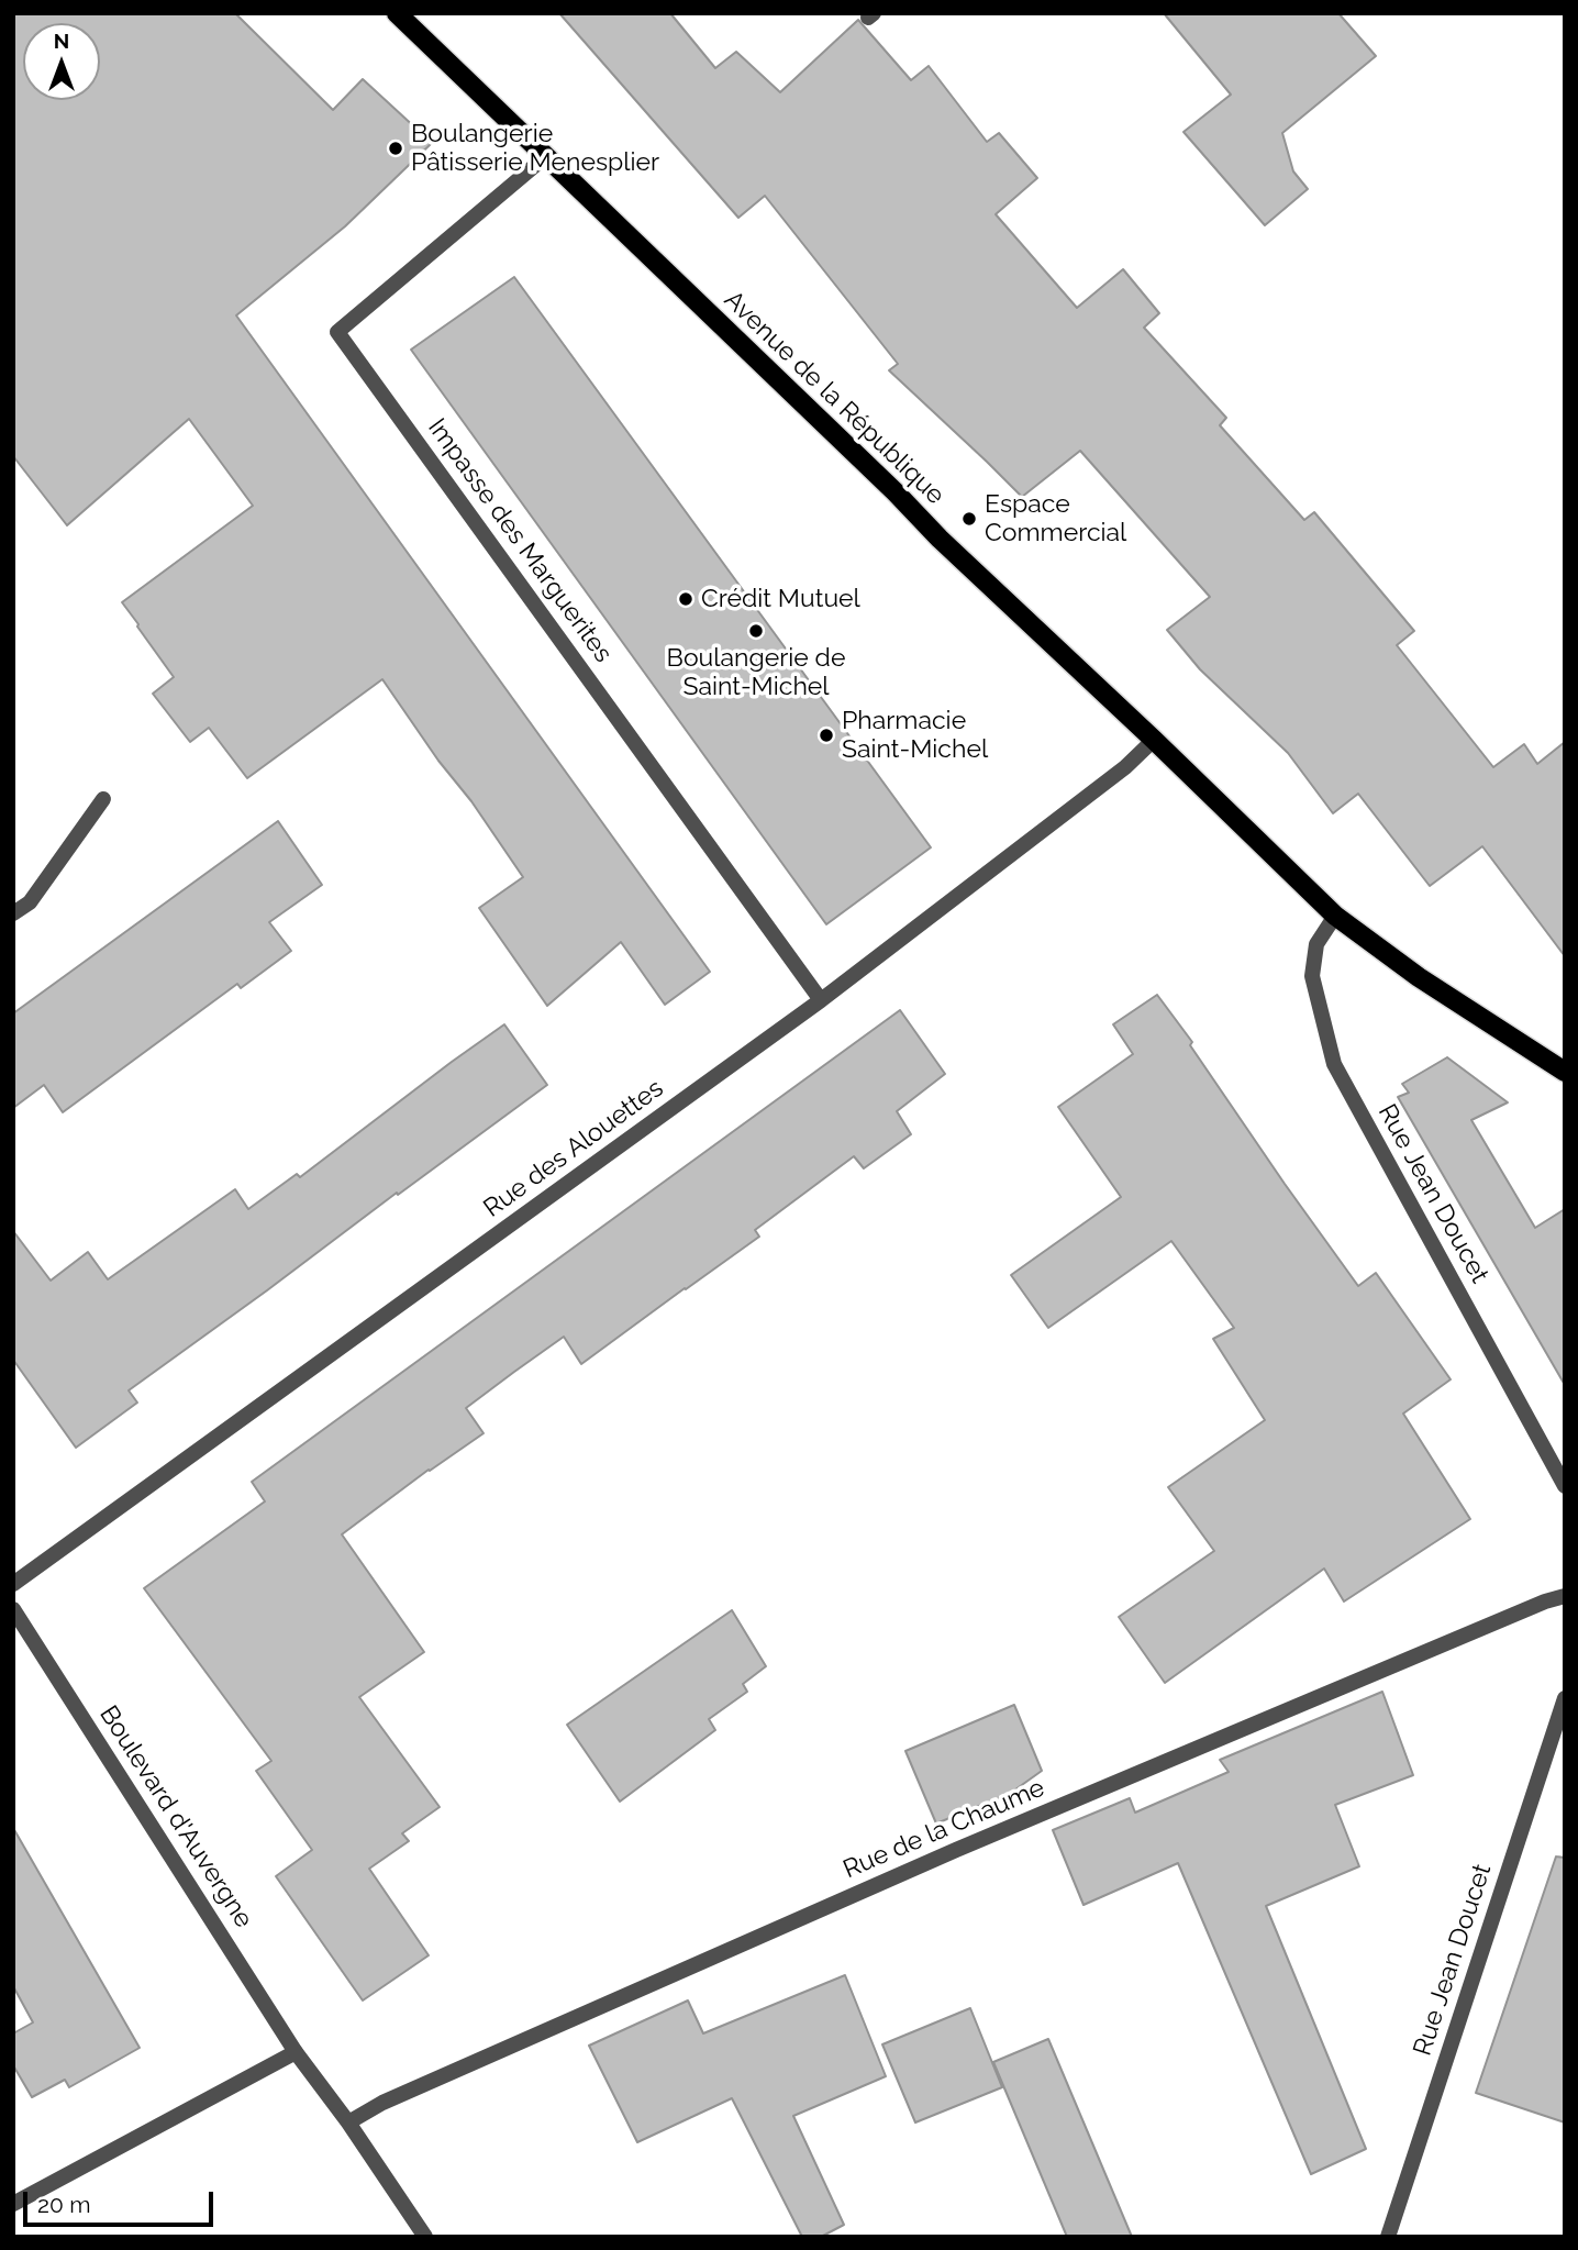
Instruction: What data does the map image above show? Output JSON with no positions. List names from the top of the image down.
{
  "streets": {
    "main road": ["Avenue de la République"],
    "street": [
      "Impasse des Marguerites",
      "Rue des Alouettes",
      "Rue Jean Doucet",
      "Boulevard d'Auvergne",
      "Rue de la Chaume"
    ]
  },
  "crossings": [
    ["Avenue de la République", "Impasse des Marguerites"],
    ["Avenue de la République", "Rue des Alouettes"],
    ["Avenue de la République", "Rue Jean Doucet"],
    ["Impasse des Marguerites", "Rue des Alouettes"],
    ["Boulevard d'Auvergne", "Rue de la Chaume"]
  ],
  "places": [
    "Boulangerie Pâtisserie Menesplier",
    "Espace Commercial",
    "Crédit Mutuel",
    "Boulangerie de Saint-Michel",
    "Pharmacie Saint-Michel"
  ],
  "scale_bar": "20 m",
  "north": "top"
}
